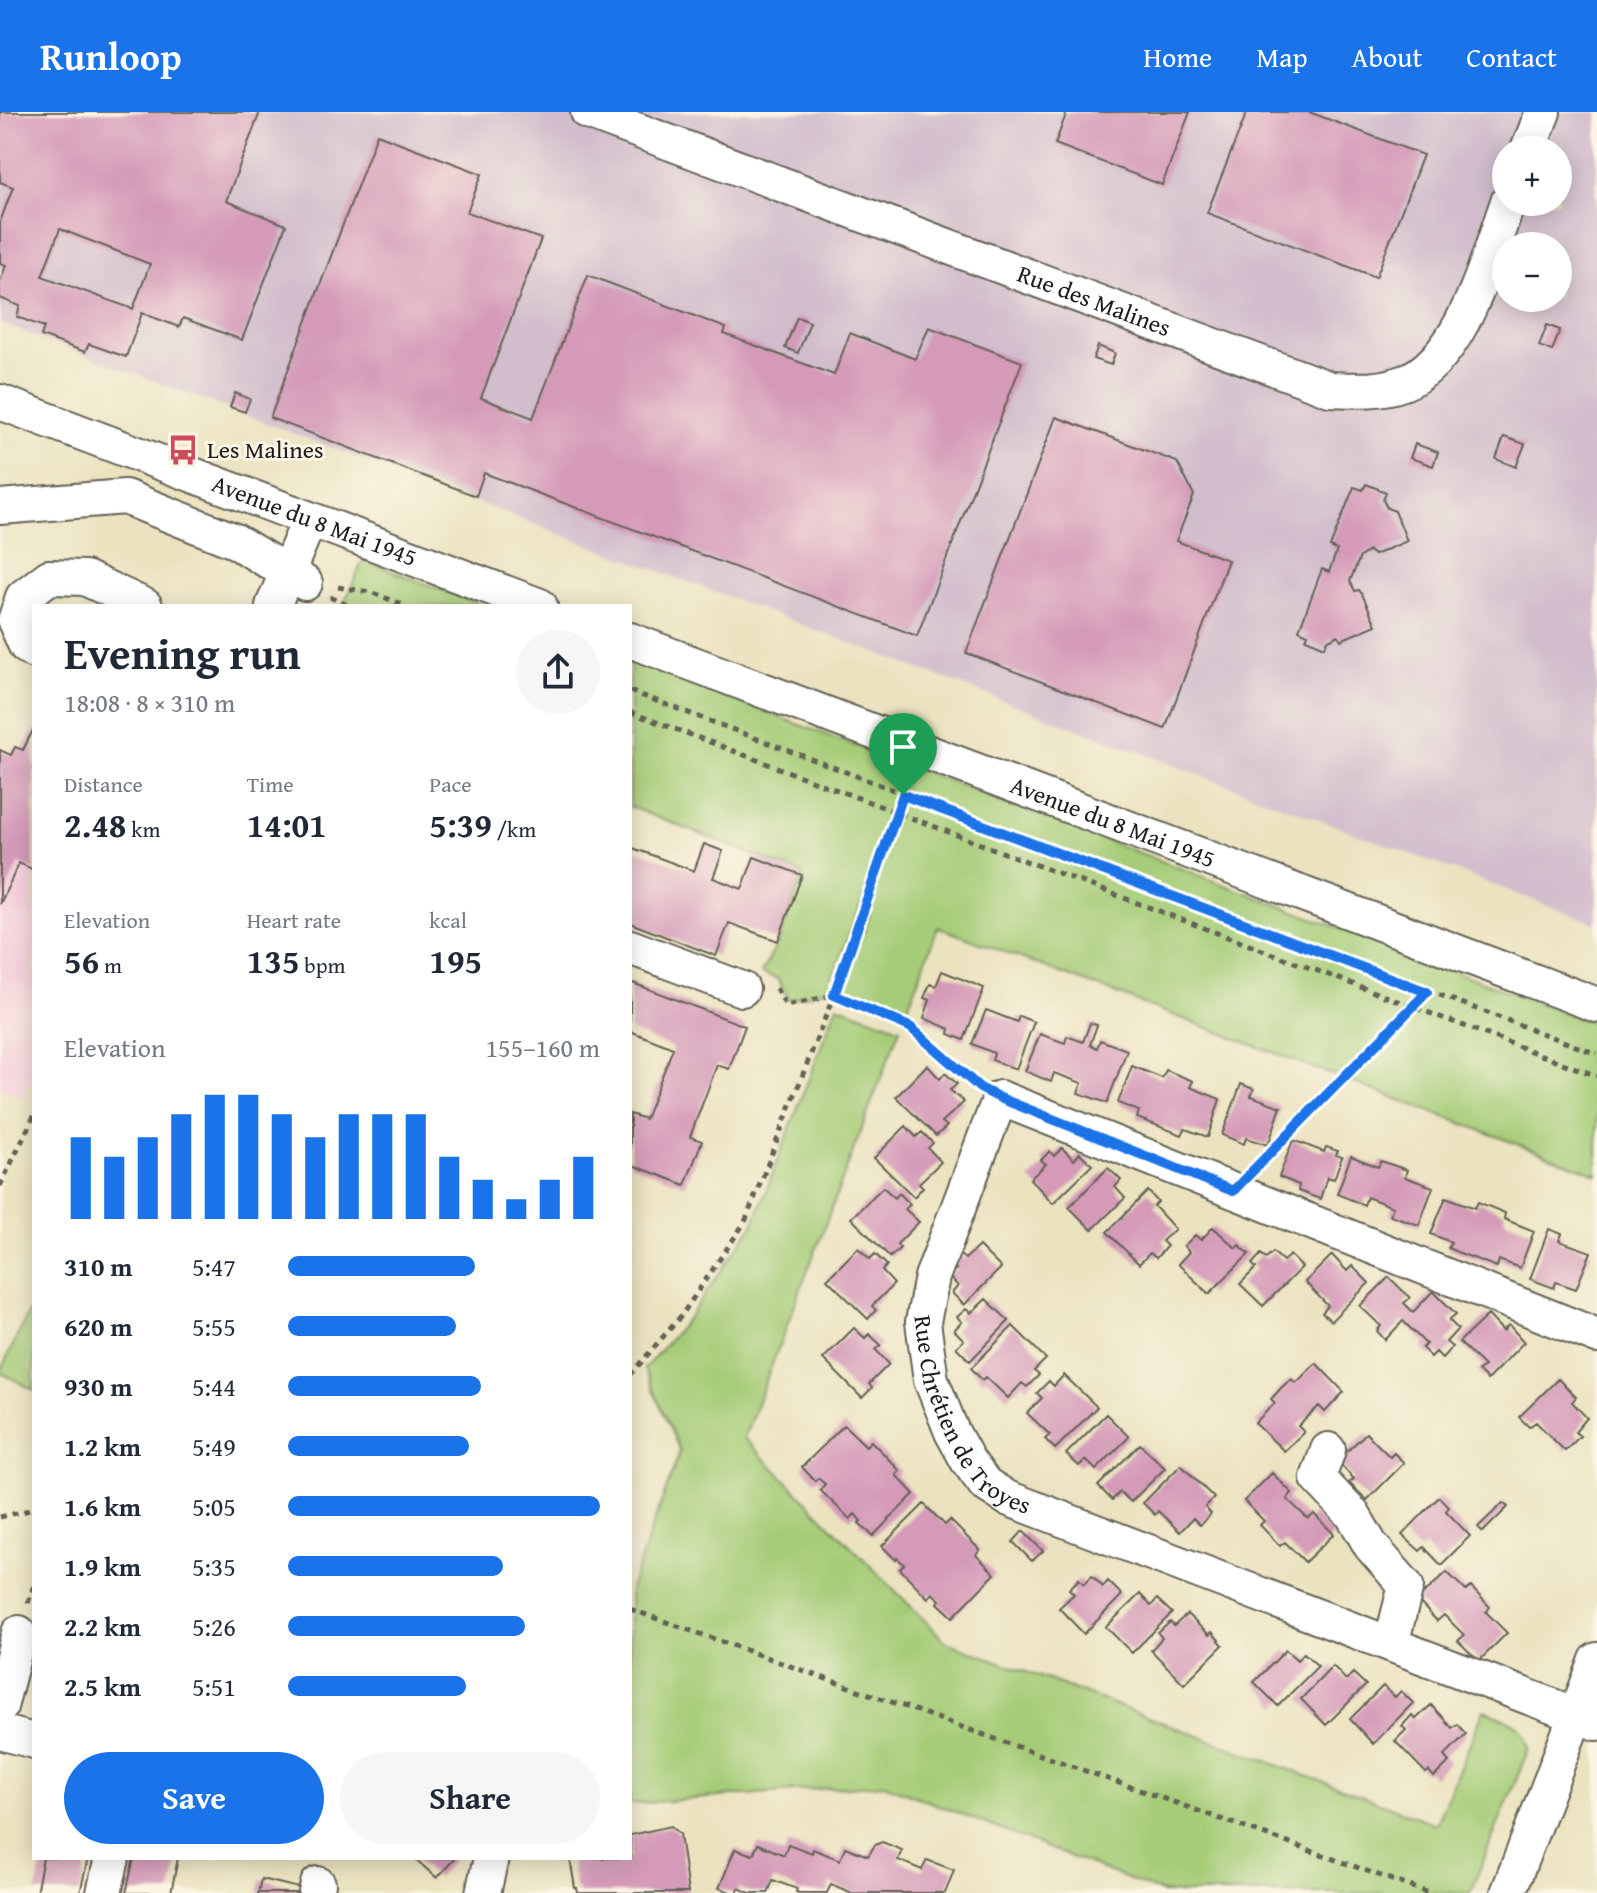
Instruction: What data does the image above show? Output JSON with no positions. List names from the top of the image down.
{
  "streets": {
    "street": ["Rue des Malines", "Avenue du 8 Mai 1945", "Rue Chrétien de Troyes"]
  },
  "places": {
    "bus stop": ["Les Malines"]
  },
  "page": {
    "header": "Runloop",
    "nav": [
      "Home",
      "Map",
      "About",
      "Contact"
    ],
    "map_buttons": ["+", "−"],
    "heading": ["Evening run", "18:08 · 8 × 310 m"],
    "stats": [
      ["Distance", "2.48 km"],
      ["Time", "14:01"],
      ["Pace", "5:39 /km"],
      ["Elevation", "56 m"],
      ["Heart rate", "135 bpm"],
      ["kcal", "195"]
    ],
    "chart": ["Elevation", "155–160 m"],
    "list": [
      {
        "name": "310 m",
        "note": "5:47"
      },
      {
        "name": "620 m",
        "note": "5:55"
      },
      {
        "name": "930 m",
        "note": "5:44"
      },
      {
        "name": "1.2 km",
        "note": "5:49"
      },
      {
        "name": "1.6 km",
        "note": "5:05"
      },
      {
        "name": "1.9 km",
        "note": "5:35"
      },
      {
        "name": "2.2 km",
        "note": "5:26"
      },
      {
        "name": "2.5 km",
        "note": "5:51"
      }
    ],
    "buttons": ["Save", "Share"]
  }
}
